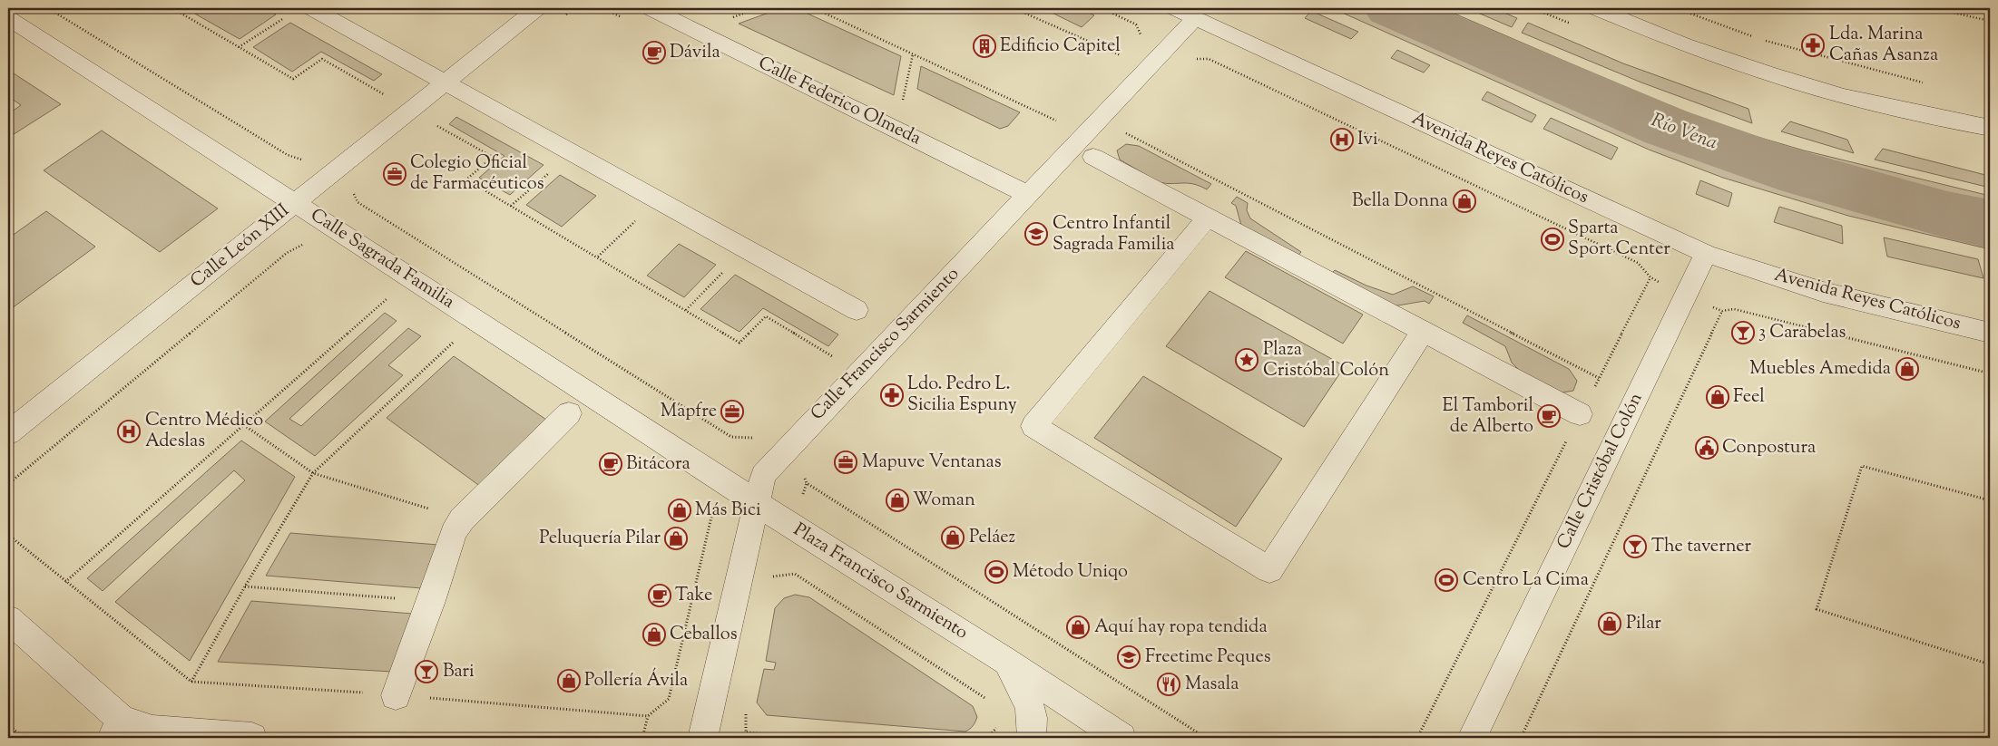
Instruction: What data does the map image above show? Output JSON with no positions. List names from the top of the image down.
{
  "streets": {
    "street": [
      "Calle Federico Olmeda",
      "Avenida Reyes Católicos",
      "Calle León XIII",
      "Calle Sagrada Familia",
      "Calle Francisco Sarmiento",
      "Calle Cristóbal Colón",
      "Plaza Francisco Sarmiento"
    ]
  },
  "crossings": [
    ["Calle Federico Olmeda", "Calle Francisco Sarmiento"],
    ["Avenida Reyes Católicos", "Calle Francisco Sarmiento"],
    ["Avenida Reyes Católicos", "Calle Cristóbal Colón"],
    ["Calle León XIII", "Calle Sagrada Familia"],
    ["Calle Sagrada Familia", "Calle Francisco Sarmiento"],
    ["Calle Sagrada Familia", "Plaza Francisco Sarmiento"],
    ["Calle Francisco Sarmiento", "Plaza Francisco Sarmiento"]
  ],
  "water": ["Río Vena"],
  "places": {
    "pharmacy": ["Lda. Marina Cañas Asanza", "Ldo. Pedro L. Sicilia Espuny"],
    "building": ["Edificio Capitel"],
    "cafe": [
      "Dávila",
      "El Tamboril de Alberto",
      "Bitácora",
      "Take"
    ],
    "hospital": ["Ivi", "Centro Médico Adeslas"],
    "office": ["Colegio Oficial de Farmacéuticos", "Mapfre", "Mapuve Ventanas"],
    "shop": [
      "Bella Donna",
      "Muebles Amedida",
      "Feel",
      "Woman",
      "Más Bici",
      "Peláez",
      "Peluquería Pilar",
      "Pilar",
      "Aquí hay ropa tendida",
      "Ceballos",
      "Pollería Ávila"
    ],
    "school or university": ["Centro Infantil Sagrada Familia", "Freetime Peques"],
    "sports": ["Sparta Sport Center", "Método Uniqo", "Centro La Cima"],
    "bar": ["3 Carabelas", "The taverner", "Bari"],
    "place": ["Plaza Cristóbal Colón"],
    "public building": ["Conpostura"],
    "restaurant": ["Masala"]
  }
}
